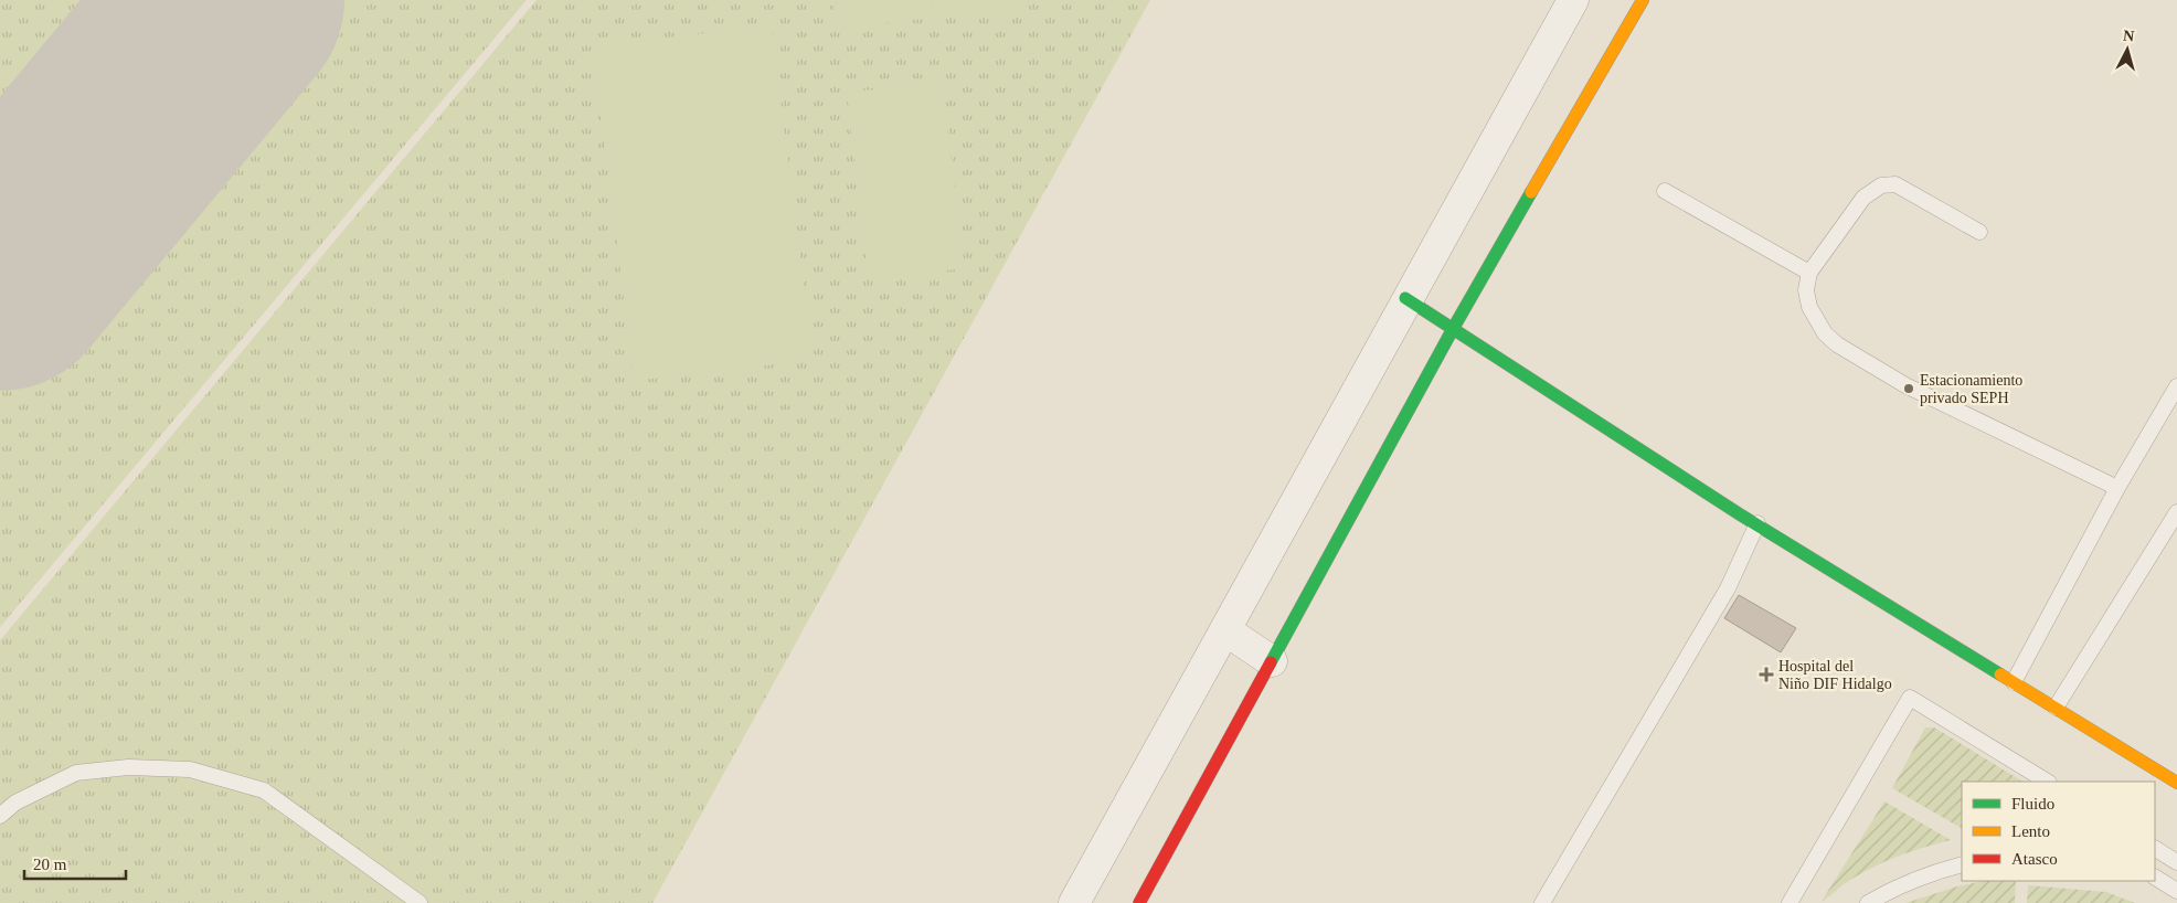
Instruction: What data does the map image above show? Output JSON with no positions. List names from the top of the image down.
{
  "places": {
    "other": ["Estacionamiento privado SEPH"],
    "health": ["Hospital del Niño DIF Hidalgo"]
  },
  "legend": ["Fluido", "Lento", "Atasco"],
  "scale_bar": "20 m",
  "north": "top"
}
